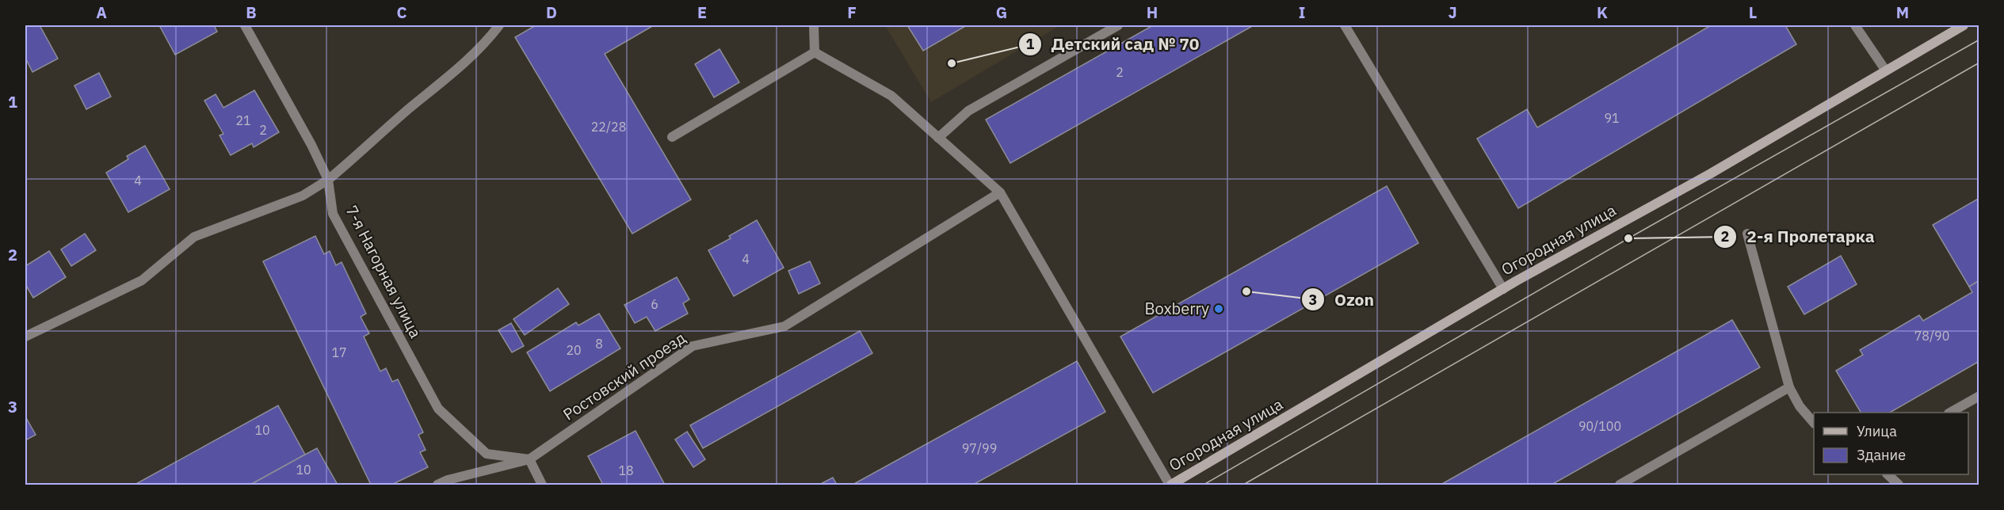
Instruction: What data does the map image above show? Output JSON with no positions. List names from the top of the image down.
{
  "streets": {
    "street": ["Огородная улица", "7-я Нагорная улица", "Ростовский проезд"]
  },
  "crossings": [
    ["7-я Нагорная улица", "Ростовский проезд"]
  ],
  "places": [
    "Детский сад № 70",
    "2-я Пролетарка",
    "Ozon",
    "Boxberry"
  ],
  "house_numbers": [
    "2",
    "91",
    "21",
    "22/28",
    "2",
    "4",
    "4",
    "6",
    "78/90",
    "8",
    "20",
    "17",
    "90/100",
    "10",
    "97/99",
    "10",
    "18"
  ],
  "legend": ["Улица", "Здание"],
  "grid": {
    "columns": [
      "A",
      "B",
      "C",
      "D",
      "E",
      "F",
      "G",
      "H",
      "I",
      "J",
      "K",
      "L",
      "M"
    ],
    "rows": ["1", "2", "3"]
  }
}
